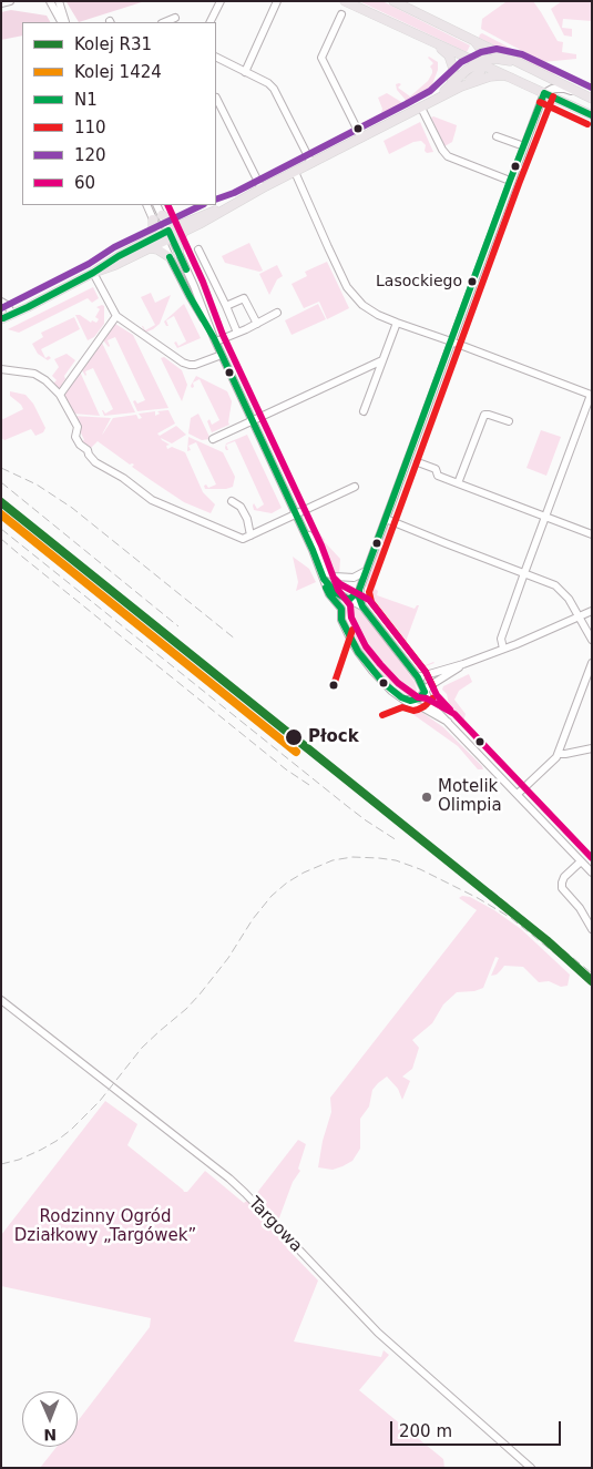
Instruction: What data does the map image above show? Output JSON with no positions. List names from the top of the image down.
{
  "streets": {
    "street": ["Targowa"]
  },
  "parks": ["Rodzinny Ogród Działkowy „Targówek”"],
  "places": ["Lasockiego", "Płock", "Motelik Olimpia"],
  "lines": [
    "transit line 120",
    "transit line N1",
    "transit line 110",
    "transit line 60",
    "rail line R31",
    "rail line 1424"
  ],
  "legend": [
    "Kolej R31",
    "Kolej 1424",
    "N1",
    "110",
    "120",
    "60"
  ],
  "scale_bar": "200 m",
  "north": "bottom"
}
